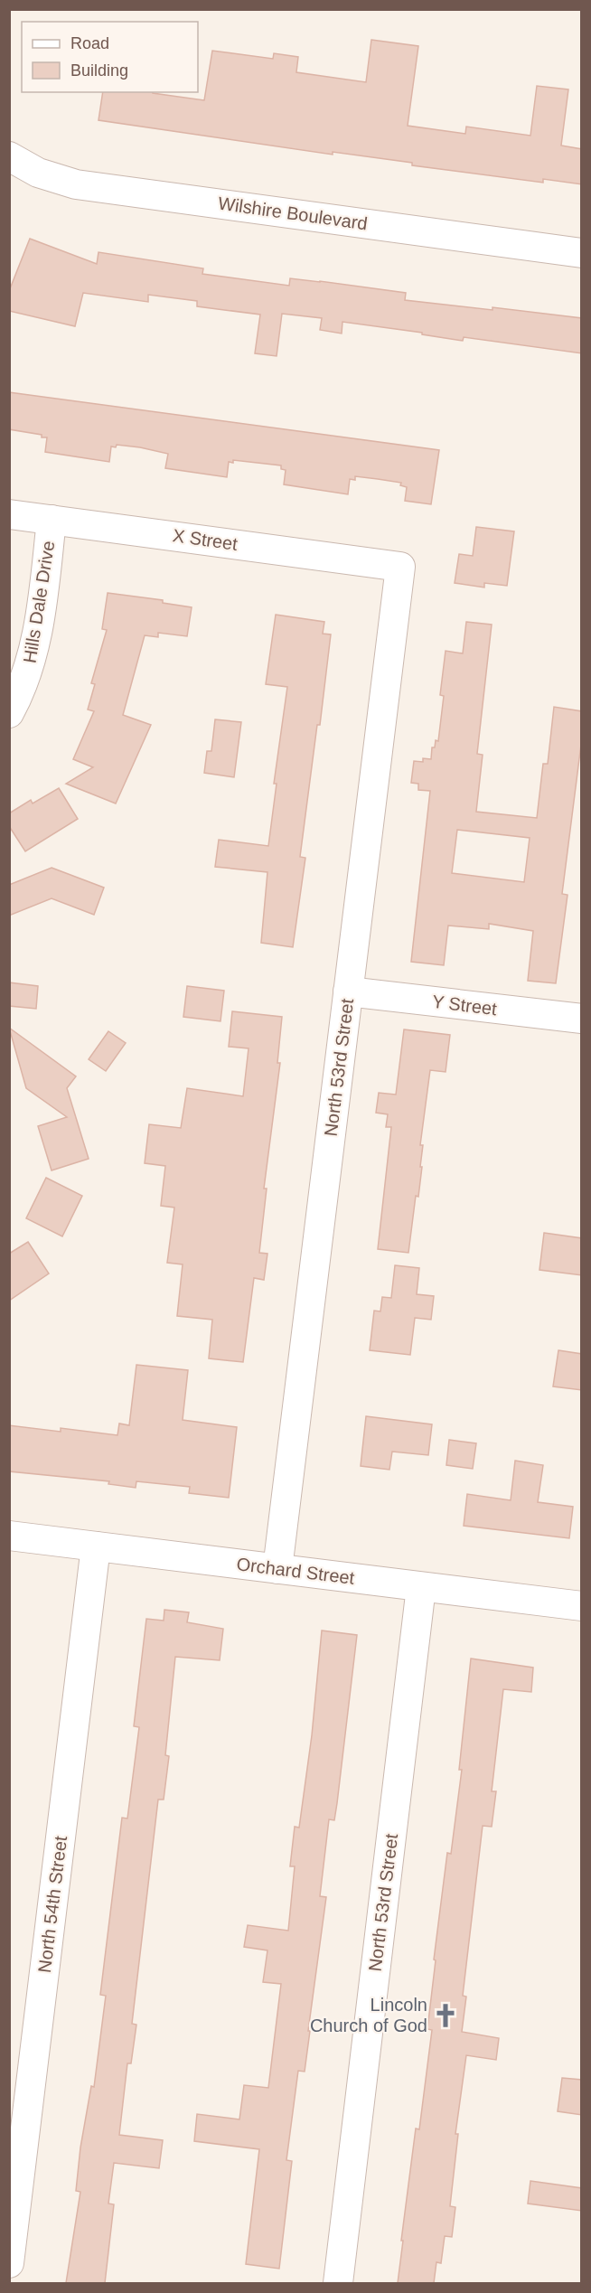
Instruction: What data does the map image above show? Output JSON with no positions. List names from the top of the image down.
{
  "streets": {
    "street": [
      "Wilshire Boulevard",
      "X Street",
      "Hills Dale Drive",
      "Y Street",
      "North 53rd Street",
      "Orchard Street",
      "North 54th Street"
    ]
  },
  "crossings": [
    ["X Street", "Hills Dale Drive"],
    ["X Street", "North 53rd Street"],
    ["Y Street", "North 53rd Street"],
    ["North 53rd Street", "Orchard Street"],
    ["Orchard Street", "North 54th Street"]
  ],
  "places": {
    "church": ["Lincoln Church of God"]
  },
  "legend": ["Road", "Building"]
}
